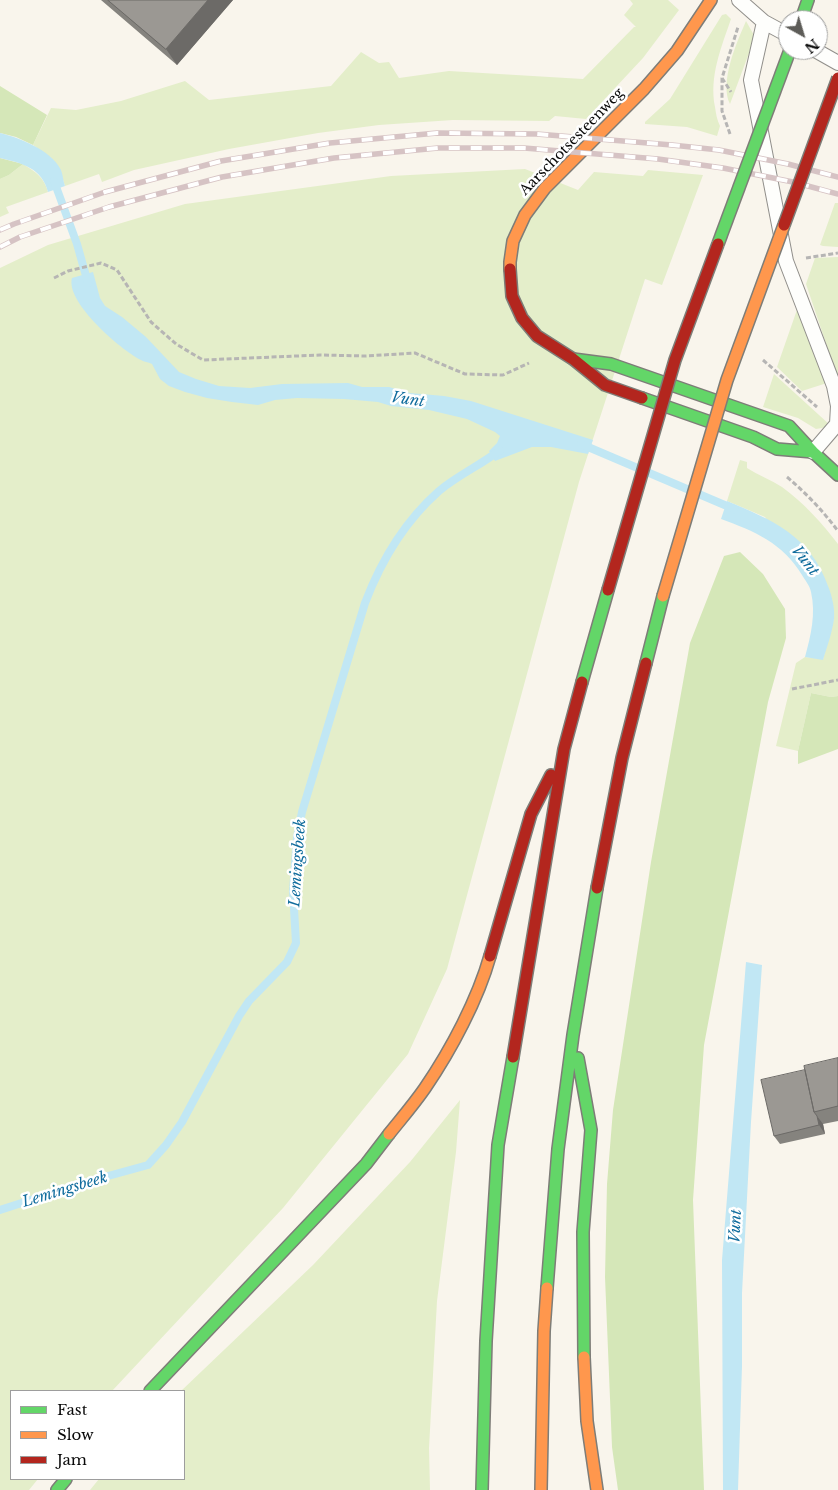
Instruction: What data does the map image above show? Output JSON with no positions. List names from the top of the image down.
{
  "streets": {
    "main road": ["Aarschotsesteenweg"]
  },
  "water": ["Vunt", "Lemingsbeek"],
  "legend": ["Fast", "Slow", "Jam"],
  "north": "bottom right"
}
